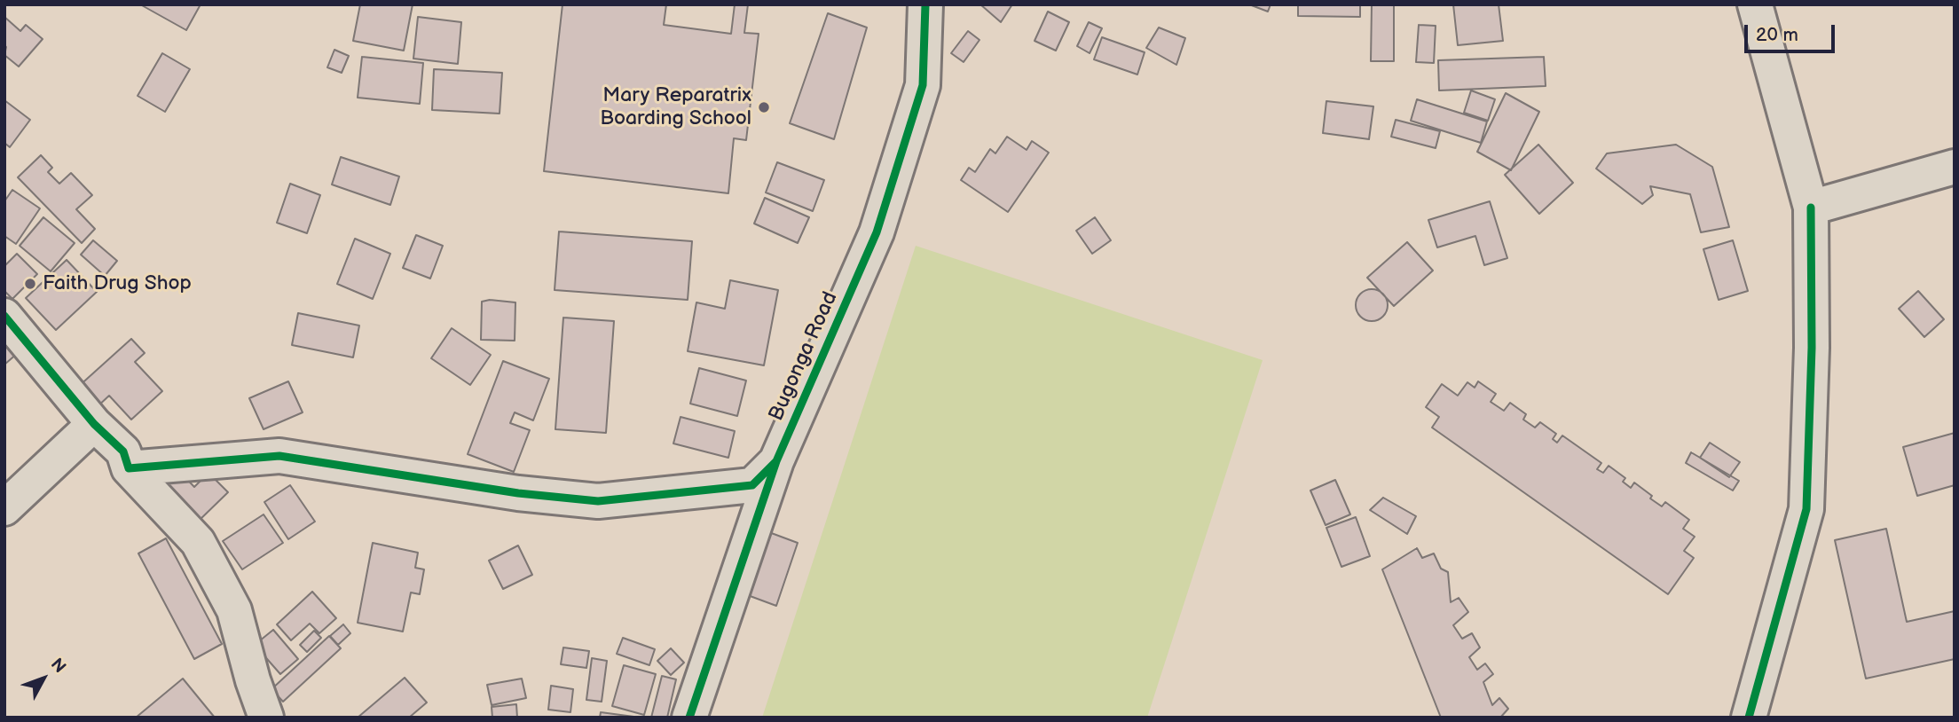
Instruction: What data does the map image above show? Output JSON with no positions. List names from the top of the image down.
{
  "streets": {
    "street": ["Bugonga Road"]
  },
  "places": ["Mary Reparatrix Boarding School", "Faith Drug Shop"],
  "scale_bar": "20 m",
  "north": "top right"
}
